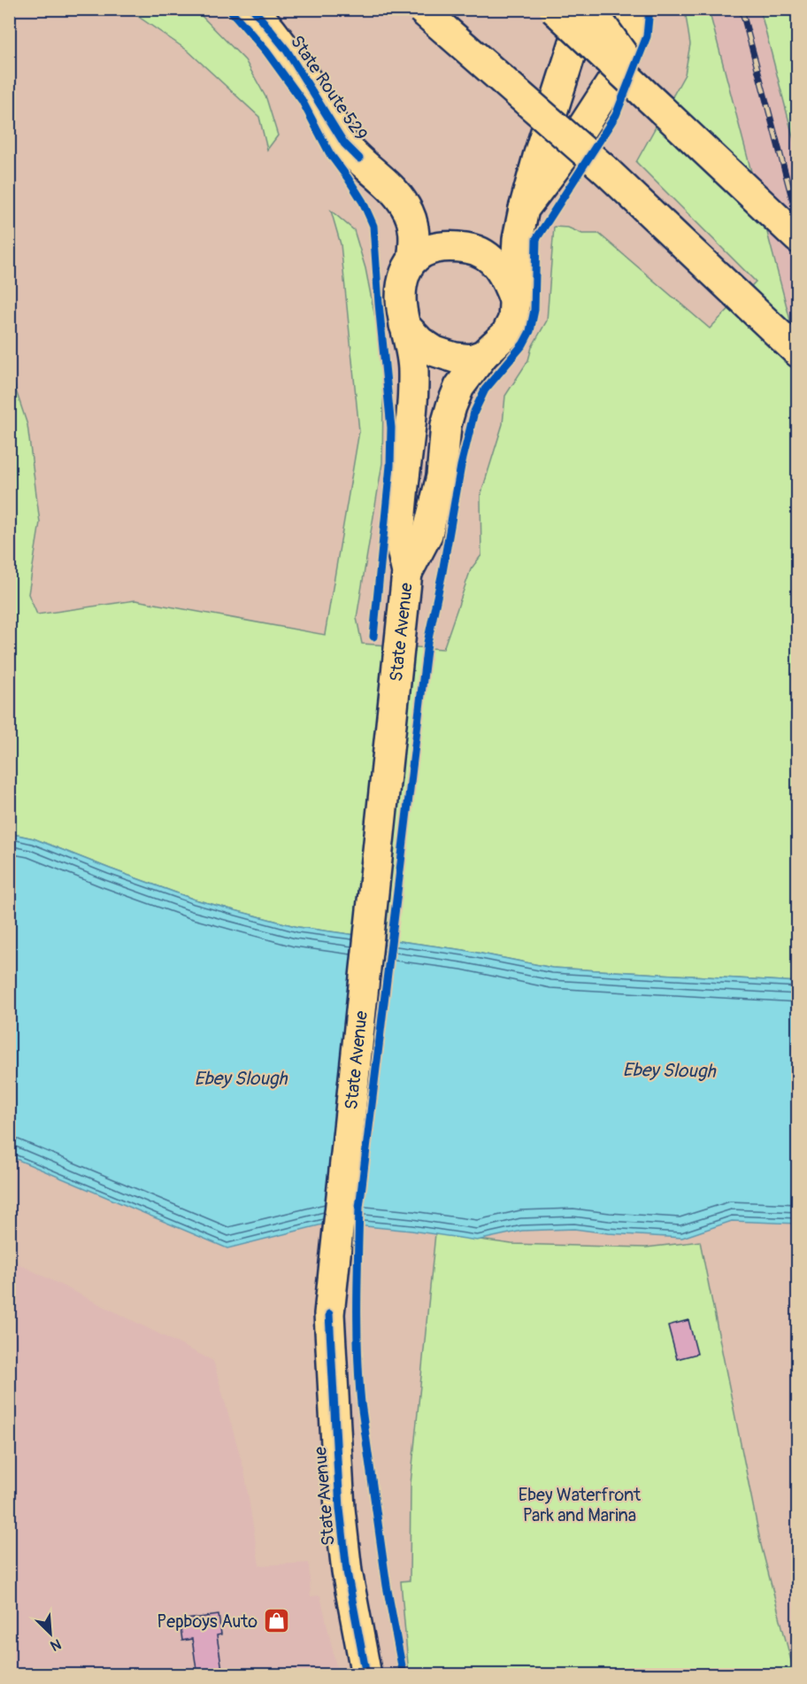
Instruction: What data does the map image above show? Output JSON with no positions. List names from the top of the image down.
{
  "streets": {
    "main road": ["State Route 529", "State Avenue"]
  },
  "crossings": [
    ["State Route 529", "State Avenue"]
  ],
  "water": ["Ebey Slough"],
  "parks": ["Ebey Waterfront Park and Marina"],
  "places": {
    "shop": ["Pepboys Auto"]
  },
  "north": "bottom right"
}
